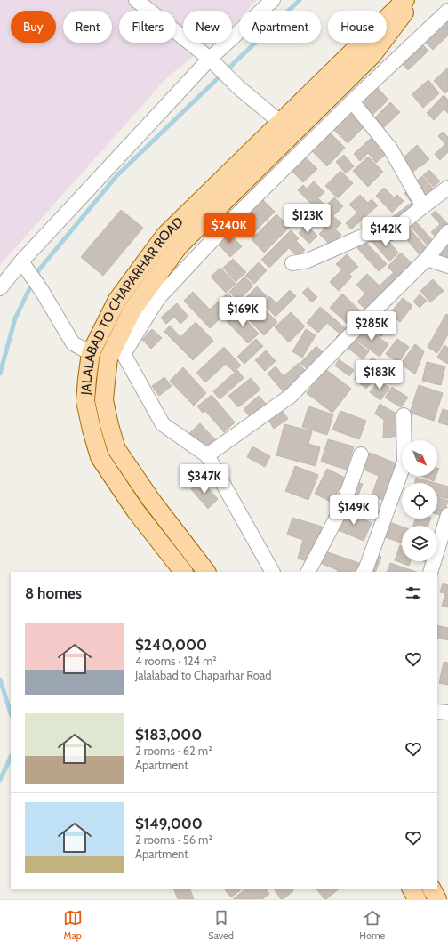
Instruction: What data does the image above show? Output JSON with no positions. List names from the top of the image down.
{
  "streets": {
    "main road": ["JALALABAD TO CHAPARHAR ROAD"]
  },
  "north": "bottom right",
  "page": {
    "chip": [
      "Buy",
      "Rent",
      "Filters",
      "New",
      "Apartment",
      "House"
    ],
    "price": [
      "$123K",
      "$240K",
      "$142K",
      "$169K",
      "$285K",
      "$183K",
      "$347K",
      "$149K"
    ],
    "heading": "8 homes",
    "list": [
      {
        "name": "$240,000",
        "note": "4 rooms · 124 m² · Jalalabad to Chaparhar Road"
      },
      {
        "name": "$183,000",
        "note": "2 rooms · 62 m² · Apartment"
      },
      {
        "name": "$149,000",
        "note": "2 rooms · 56 m² · Apartment"
      }
    ],
    "tabs": ["Map", "Saved", "Home"]
  }
}
